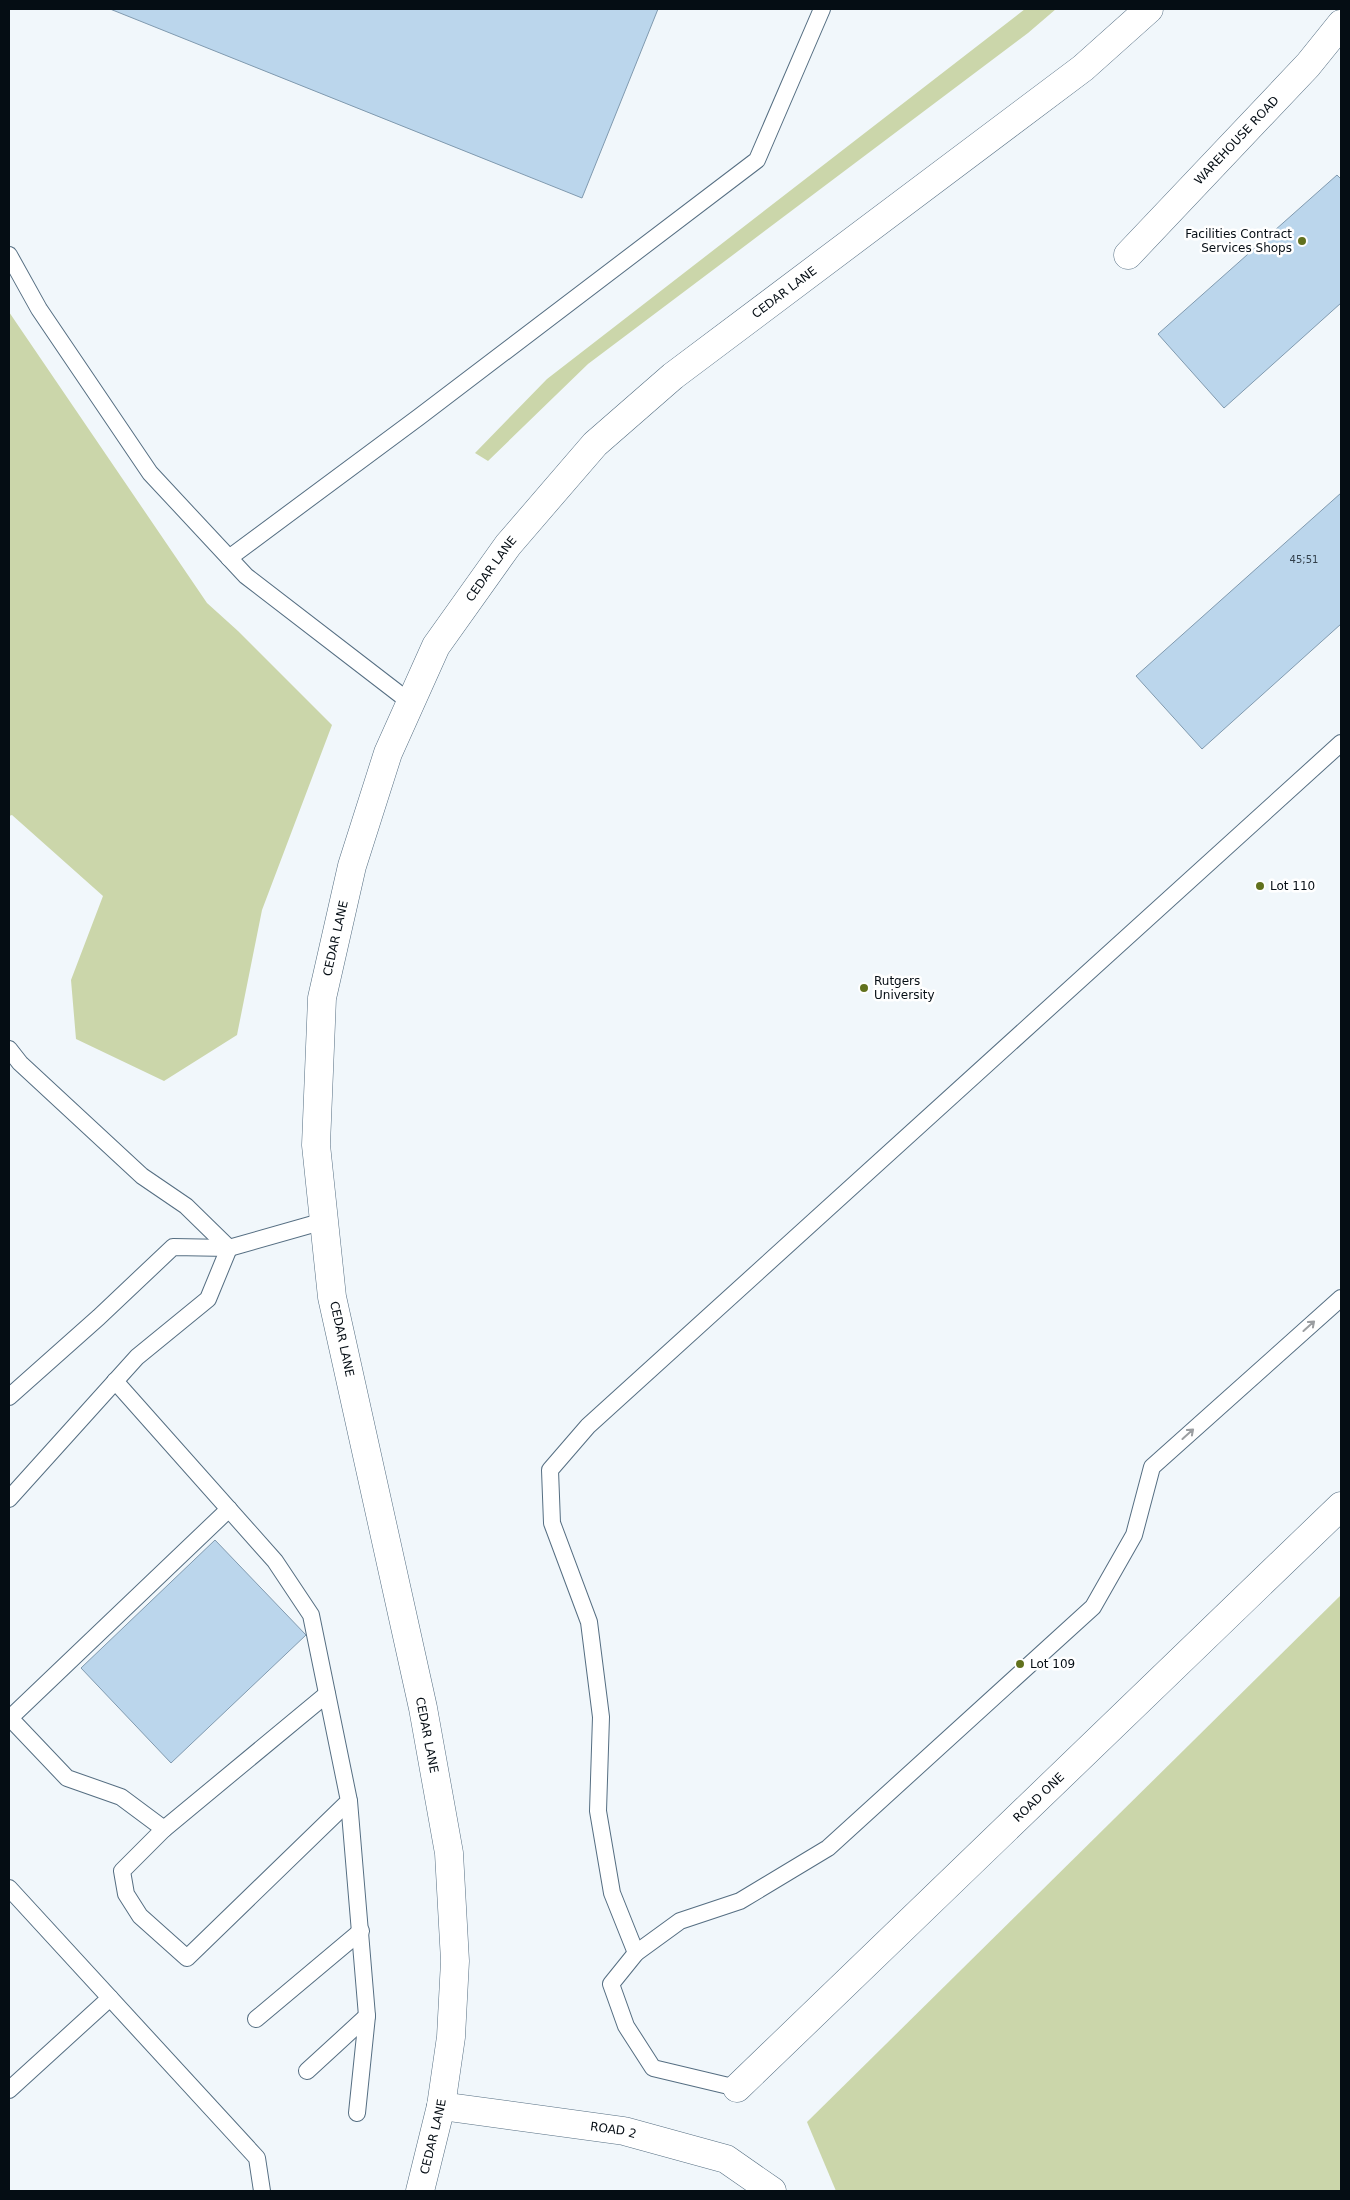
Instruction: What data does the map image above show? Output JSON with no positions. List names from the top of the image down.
{
  "streets": {
    "street": [
      "WAREHOUSE ROAD",
      "CEDAR LANE",
      "ROAD ONE",
      "ROAD 2"
    ]
  },
  "crossings": [
    ["CEDAR LANE", "ROAD 2"]
  ],
  "places": [
    "Facilities Contract Services Shops",
    "Lot 110",
    "Rutgers University",
    "Lot 109"
  ],
  "house_numbers": ["45;51"]
}
